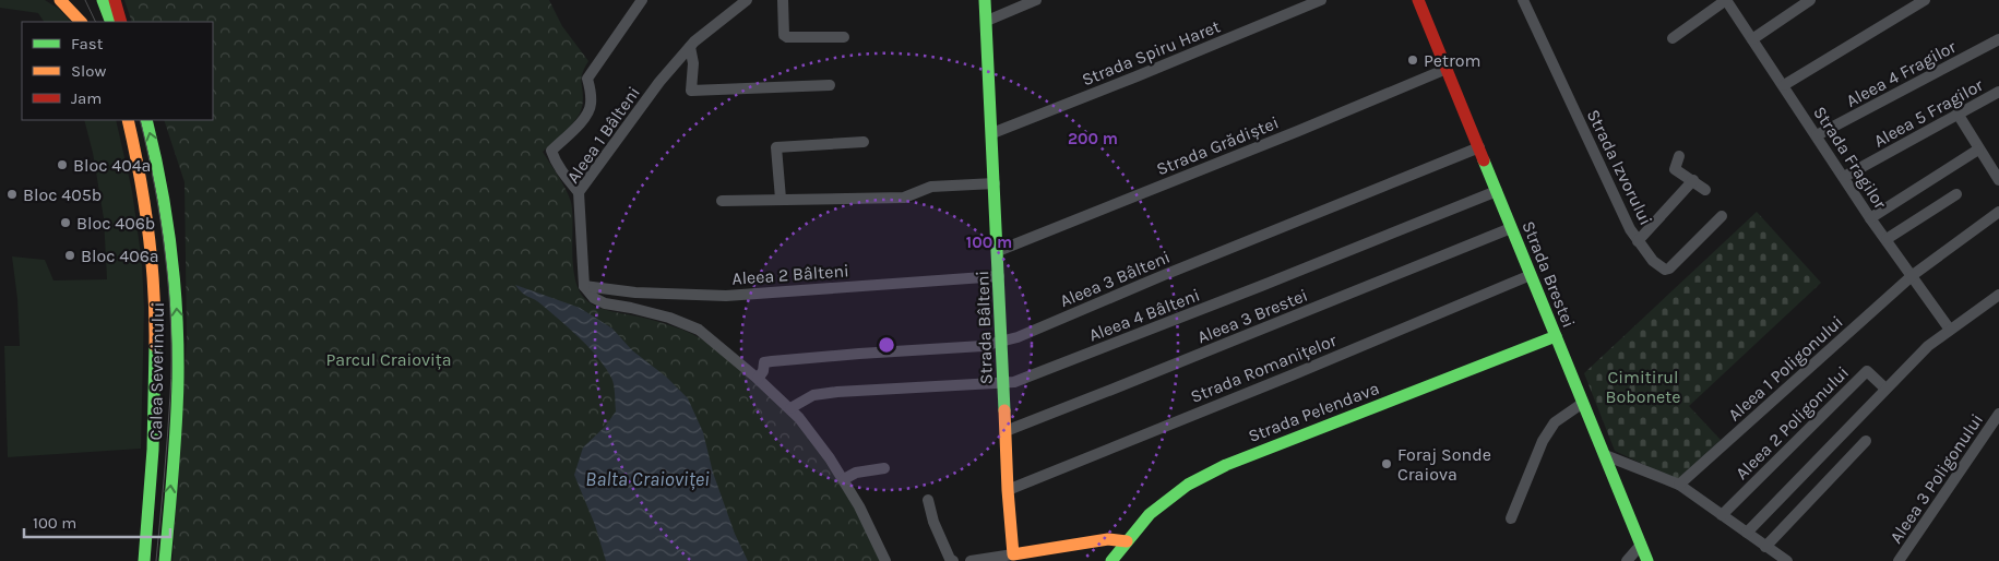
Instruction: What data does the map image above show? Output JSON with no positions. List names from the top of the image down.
{
  "streets": {
    "main road": [
      "Strada Brestei",
      "Strada Bâlteni",
      "Calea Severinului",
      "Strada Pelendava"
    ],
    "street": [
      "Strada Spiru Haret",
      "Aleea 4 Fragilor",
      "Aleea 5 Fragilor",
      "Aleea 1 Bâlteni",
      "Strada Grădiștei",
      "Strada Fragilor",
      "Strada Izvorului",
      "Aleea 2 Bâlteni",
      "Aleea 3 Bâlteni",
      "Aleea 4 Bâlteni",
      "Aleea 3 Brestei",
      "Strada Romanițelor",
      "Aleea 1 Poligonului",
      "Aleea 2 Poligonului",
      "Aleea 3 Poligonului"
    ]
  },
  "crossings": [
    ["Strada Spiru Haret", "Strada Bâlteni"],
    ["Aleea 4 Fragilor", "Strada Fragilor"],
    ["Aleea 5 Fragilor", "Strada Fragilor"],
    ["Aleea 1 Bâlteni", "Aleea 2 Bâlteni"],
    ["Strada Grădiștei", "Strada Brestei"],
    ["Strada Grădiștei", "Strada Bâlteni"],
    ["Strada Fragilor", "Aleea 1 Poligonului"],
    ["Aleea 2 Bâlteni", "Strada Bâlteni"],
    ["Strada Brestei", "Aleea 3 Bâlteni"],
    ["Strada Brestei", "Aleea 4 Bâlteni"],
    ["Strada Brestei", "Aleea 3 Brestei"],
    ["Strada Brestei", "Strada Romanițelor"],
    ["Strada Brestei", "Strada Pelendava"],
    ["Aleea 3 Bâlteni", "Strada Bâlteni"],
    ["Aleea 4 Bâlteni", "Strada Bâlteni"],
    ["Aleea 3 Brestei", "Strada Bâlteni"],
    ["Strada Bâlteni", "Strada Romanițelor"]
  ],
  "water": ["Balta Craioviței"],
  "parks": ["Parcul Craiovița", "Cimitirul Bobonete"],
  "places": [
    "Petrom",
    "Bloc 404a",
    "Bloc 405b",
    "Bloc 406b",
    "Bloc 406a",
    "Foraj Sonde Craiova"
  ],
  "legend": ["Fast", "Slow", "Jam"],
  "scale_bar": "100 m",
  "rings": ["200 m", "100 m"]
}
